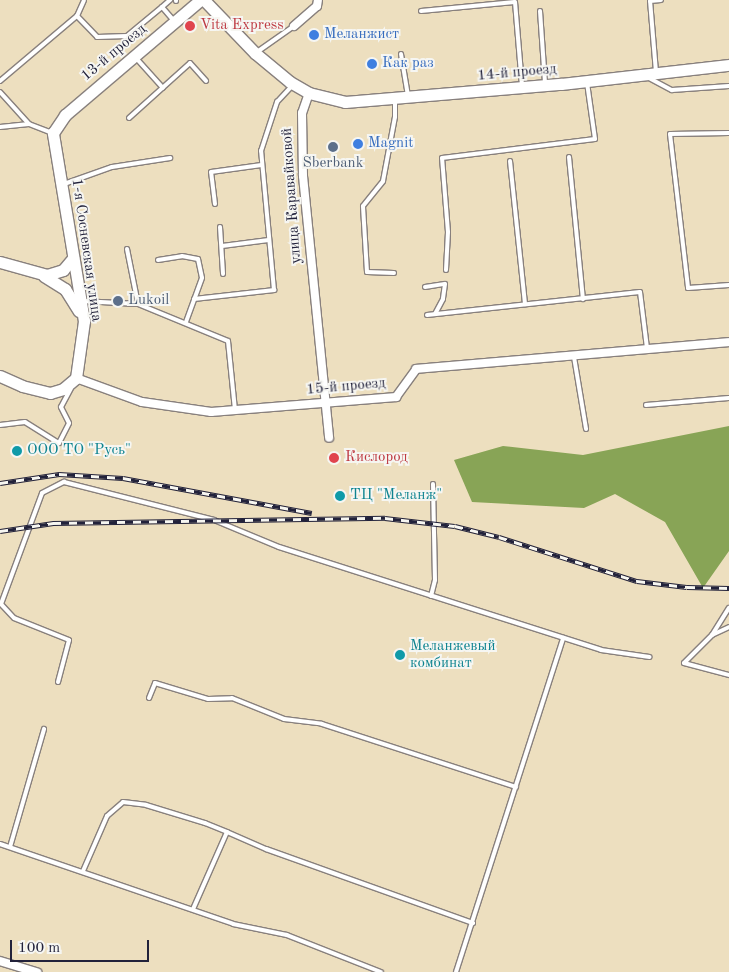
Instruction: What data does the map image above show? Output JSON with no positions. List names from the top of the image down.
{
  "streets": {
    "main road": ["13-й проезд", "14-й проезд", "1-я Сосневская улица"],
    "street": ["улица Каравайковой", "15-й проезд"]
  },
  "crossings": [
    ["13-й проезд", "1-я Сосневская улица"],
    ["14-й проезд", "улица Каравайковой"],
    ["улица Каравайковой", "15-й проезд"],
    ["1-я Сосневская улица", "15-й проезд"]
  ],
  "places": [
    "Vita Express",
    "Меланжист",
    "Как раз",
    "Magnit",
    "Sberbank",
    "Lukoil",
    "ООО ТО \"Русь\"",
    "Кислород",
    "ТЦ \"Меланж\"",
    "Меланжевый комбинат"
  ],
  "scale_bar": "100 m"
}
